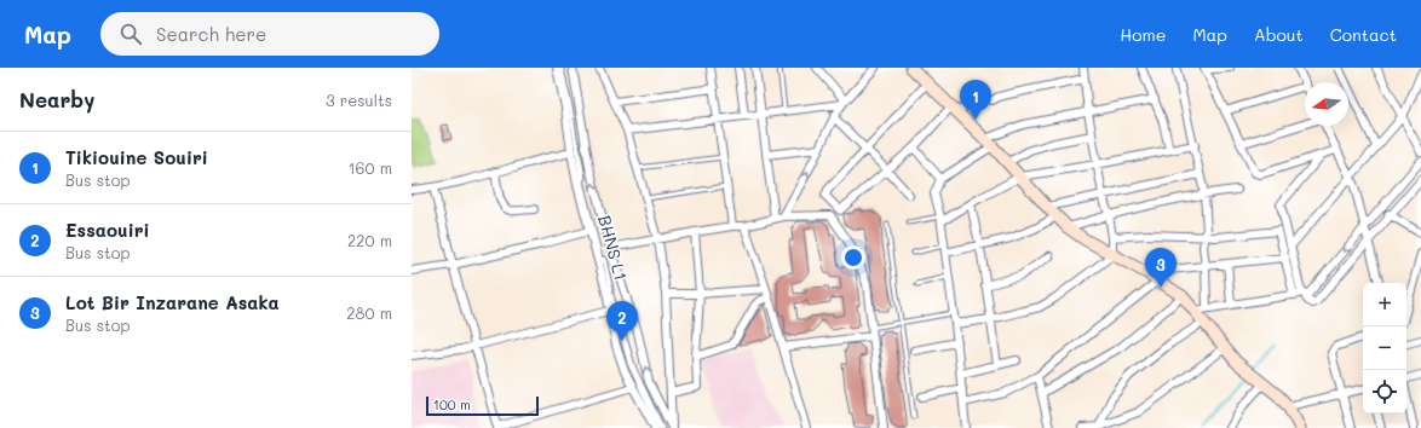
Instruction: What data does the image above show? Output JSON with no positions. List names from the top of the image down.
{
  "streets": {
    "lane": ["BHNS L1"]
  },
  "scale_bar": "100 m",
  "north": "left",
  "page": {
    "header": "Map",
    "search": "Search here",
    "nav": [
      "Home",
      "Map",
      "About",
      "Contact"
    ],
    "heading": ["Nearby", "3 results"],
    "pins": ["1", "3", "2"],
    "list": [
      {
        "mark": "1",
        "name": "Tikiouine Souiri",
        "note": "Bus stop",
        "value": "160 m"
      },
      {
        "mark": "2",
        "name": "Essaouiri",
        "note": "Bus stop",
        "value": "220 m"
      },
      {
        "mark": "3",
        "name": "Lot Bir Inzarane Asaka",
        "note": "Bus stop",
        "value": "280 m"
      }
    ],
    "map_buttons": ["+", "−"],
    "scale": "100 m"
  }
}
